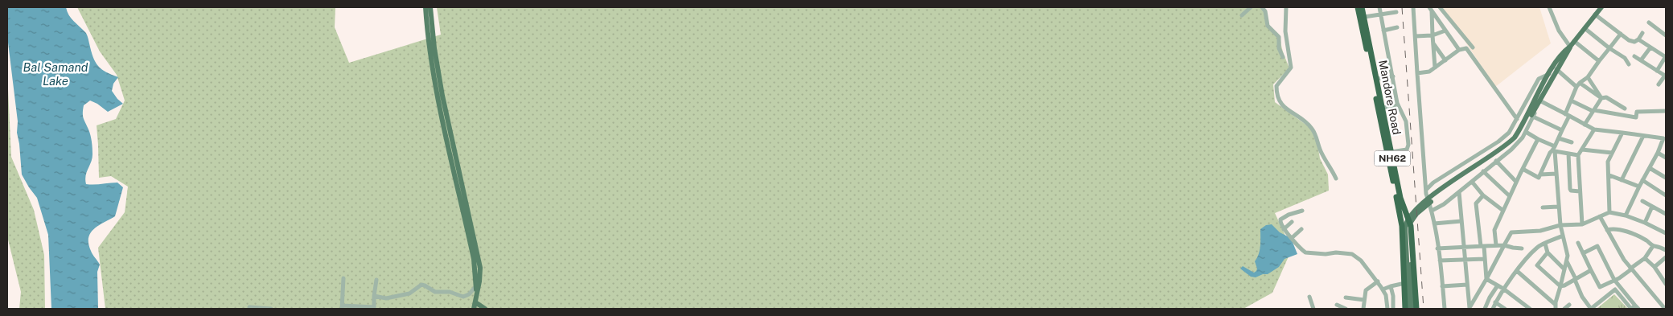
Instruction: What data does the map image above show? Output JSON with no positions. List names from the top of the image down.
{
  "streets": {
    "highway": ["Mandore Road", "NH62"]
  },
  "water": ["Bal Samand Lake"]
}
